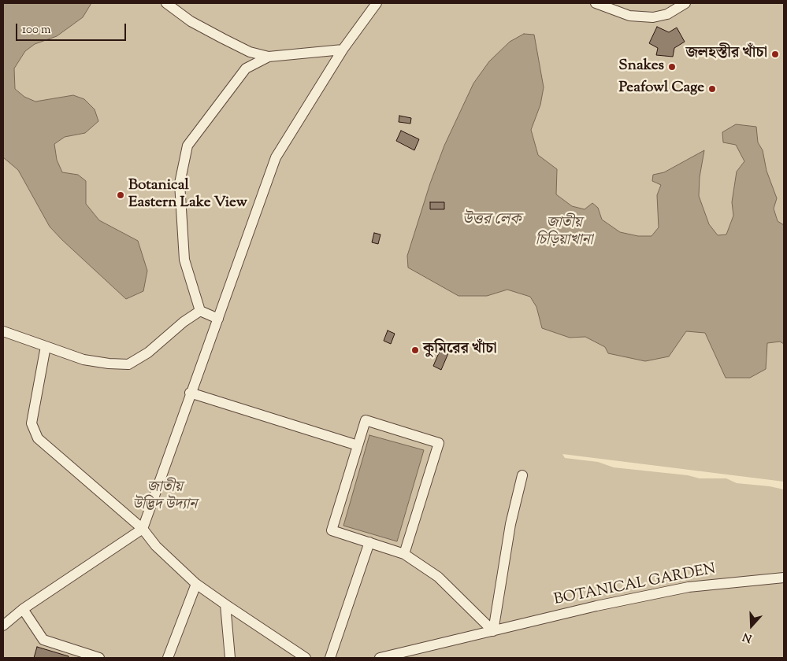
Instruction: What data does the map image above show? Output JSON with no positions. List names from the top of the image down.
{
  "streets": {
    "street": ["BOTANICAL GARDEN"]
  },
  "water": ["উত্তর লেক"],
  "parks": ["জাতীয় চিড়িয়াখানা", "জাতীয় উদ্ভিদ উদ্যান"],
  "places": [
    "জলহস্তীর খাঁচা",
    "Snakes",
    "Peafowl Cage",
    "Botanical Eastern Lake View",
    "কুমিরের খাঁচা"
  ],
  "scale_bar": "100 m",
  "north": "bottom"
}
